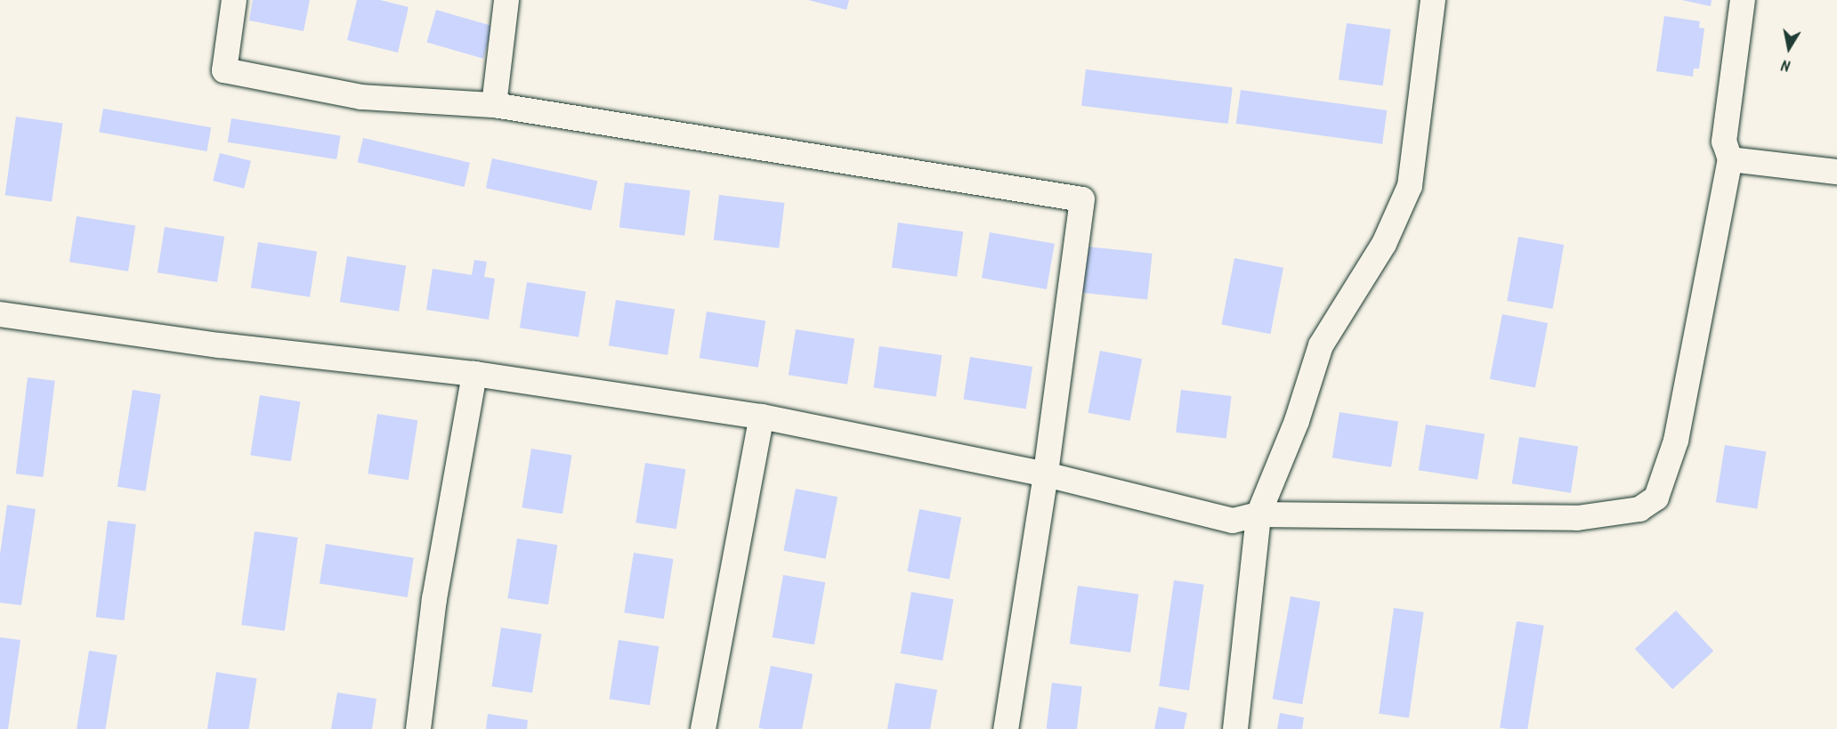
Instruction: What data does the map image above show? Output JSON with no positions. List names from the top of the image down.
{
  "north": "bottom"
}
